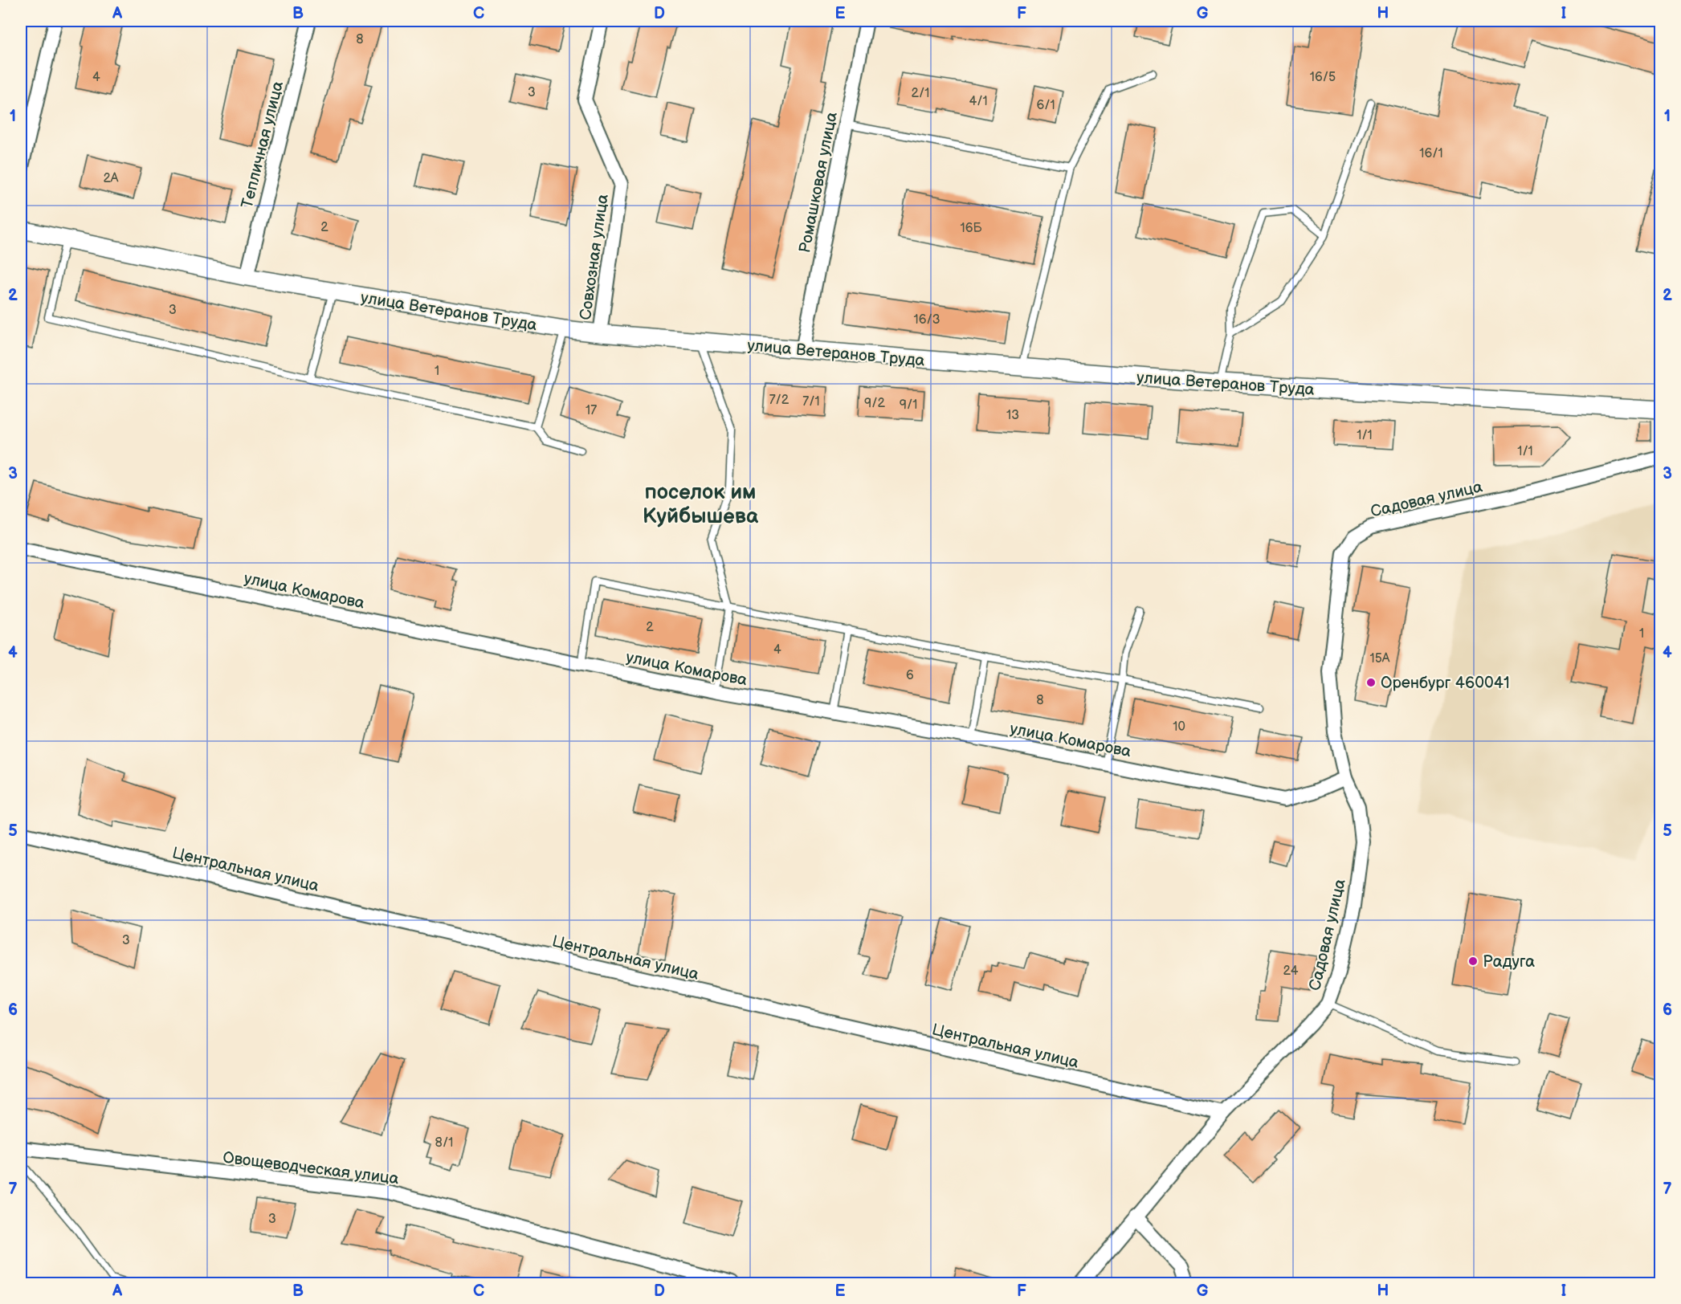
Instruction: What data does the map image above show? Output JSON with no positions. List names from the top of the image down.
{
  "streets": {
    "street": [
      "Тепличная улица",
      "Ромашковая улица",
      "Совхозная улица",
      "улица Ветеранов Труда",
      "Садовая улица",
      "улица Комарова",
      "Центральная улица",
      "Овощеводческая улица"
    ]
  },
  "crossings": [
    ["Тепличная улица", "улица Ветеранов Труда"],
    ["Ромашковая улица", "улица Ветеранов Труда"],
    ["Совхозная улица", "улица Ветеранов Труда"],
    ["Садовая улица", "улица Комарова"],
    ["Садовая улица", "Центральная улица"]
  ],
  "districts": ["поселок им Куйбышева"],
  "places": ["Оренбург 460041", "Радуга"],
  "house_numbers": [
    "8",
    "4",
    "16/5",
    "3",
    "2/1",
    "4/1",
    "6/1",
    "16/1",
    "2А",
    "2",
    "16Б",
    "3",
    "16/3",
    "1",
    "7/2",
    "7/1",
    "9/2",
    "9/1",
    "17",
    "13",
    "1/1",
    "1/1",
    "2",
    "1",
    "4",
    "15А",
    "6",
    "8",
    "10",
    "3",
    "24",
    "8/1",
    "3"
  ],
  "grid": {
    "columns": [
      "A",
      "B",
      "C",
      "D",
      "E",
      "F",
      "G",
      "H",
      "I"
    ],
    "rows": [
      "1",
      "2",
      "3",
      "4",
      "5",
      "6",
      "7"
    ]
  }
}
